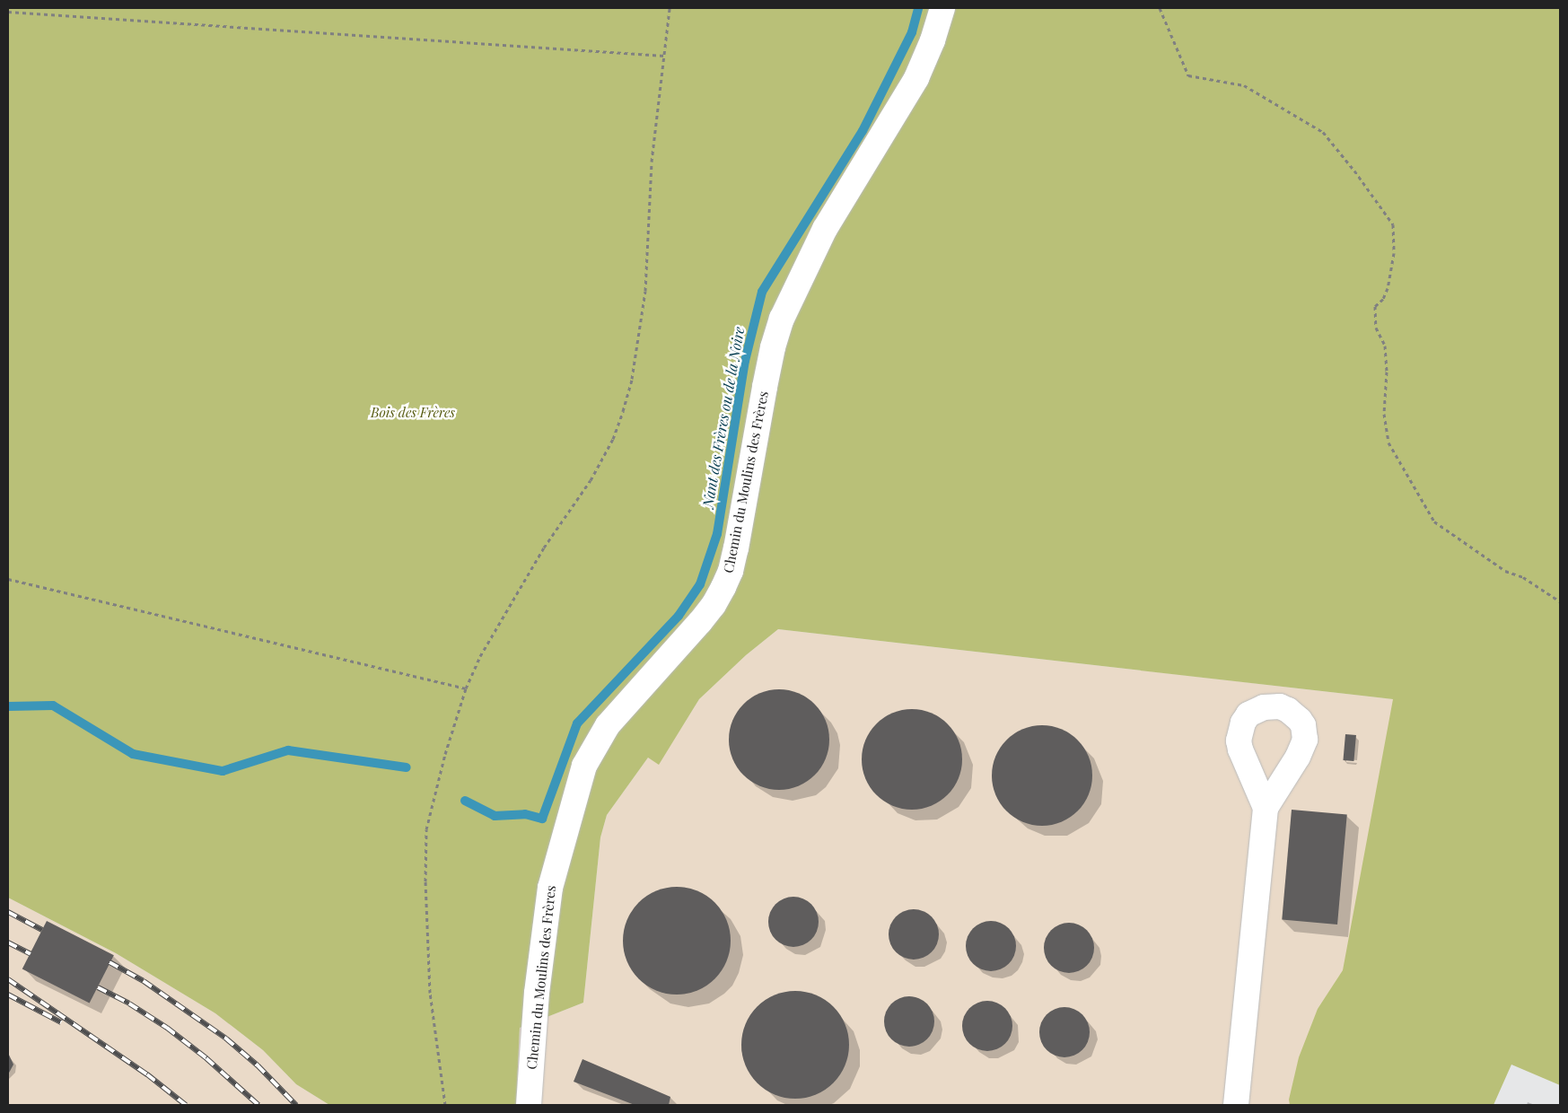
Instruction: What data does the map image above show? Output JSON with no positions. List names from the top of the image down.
{
  "streets": {
    "street": ["Chemin du Moulins des Frères"]
  },
  "water": ["Nant des Frères ou de la Noire"],
  "parks": ["Bois des Frères"]
}
